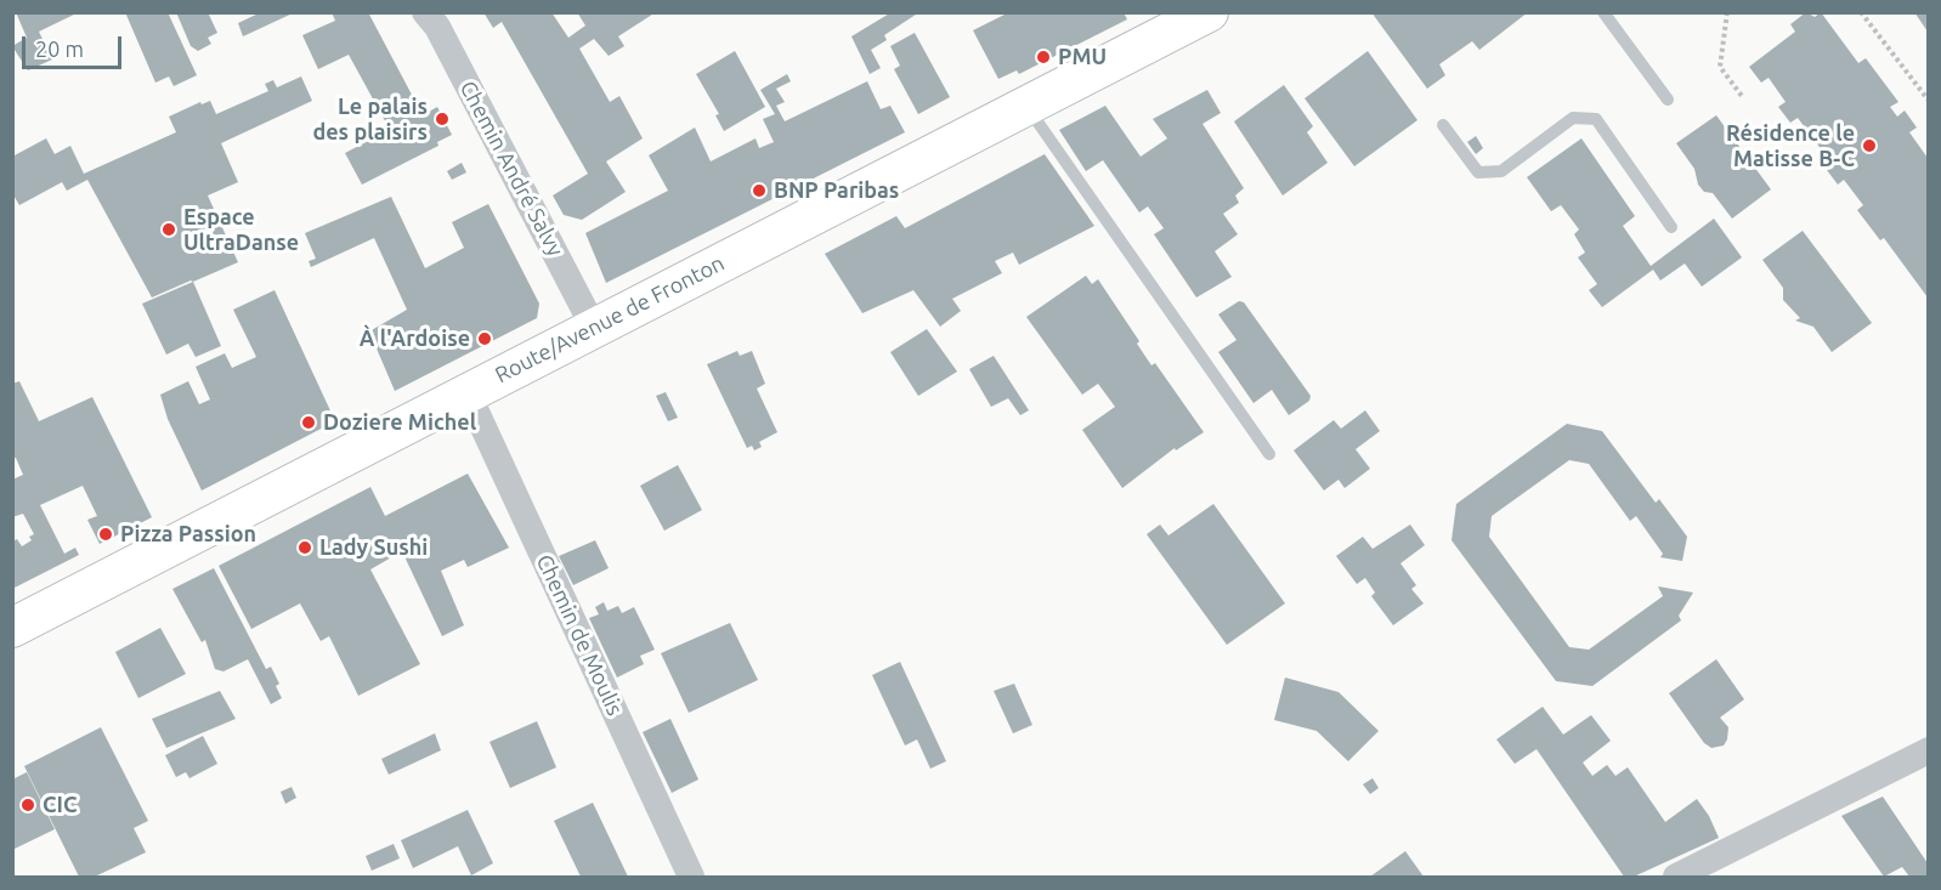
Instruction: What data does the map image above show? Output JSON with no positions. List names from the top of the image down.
{
  "streets": {
    "main road": ["Route/Avenue de Fronton"],
    "street": ["Chemin André Salvy", "Chemin de Moulis"]
  },
  "crossings": [
    ["Chemin André Salvy", "Route/Avenue de Fronton"],
    ["Route/Avenue de Fronton", "Chemin de Moulis"]
  ],
  "places": [
    "PMU",
    "Le palais des plaisirs",
    "Résidence le Matisse B-C",
    "BNP Paribas",
    "Espace UltraDanse",
    "À l'Ardoise",
    "Doziere Michel",
    "Pizza Passion",
    "Lady Sushi",
    "CIC"
  ],
  "scale_bar": "20 m"
}
